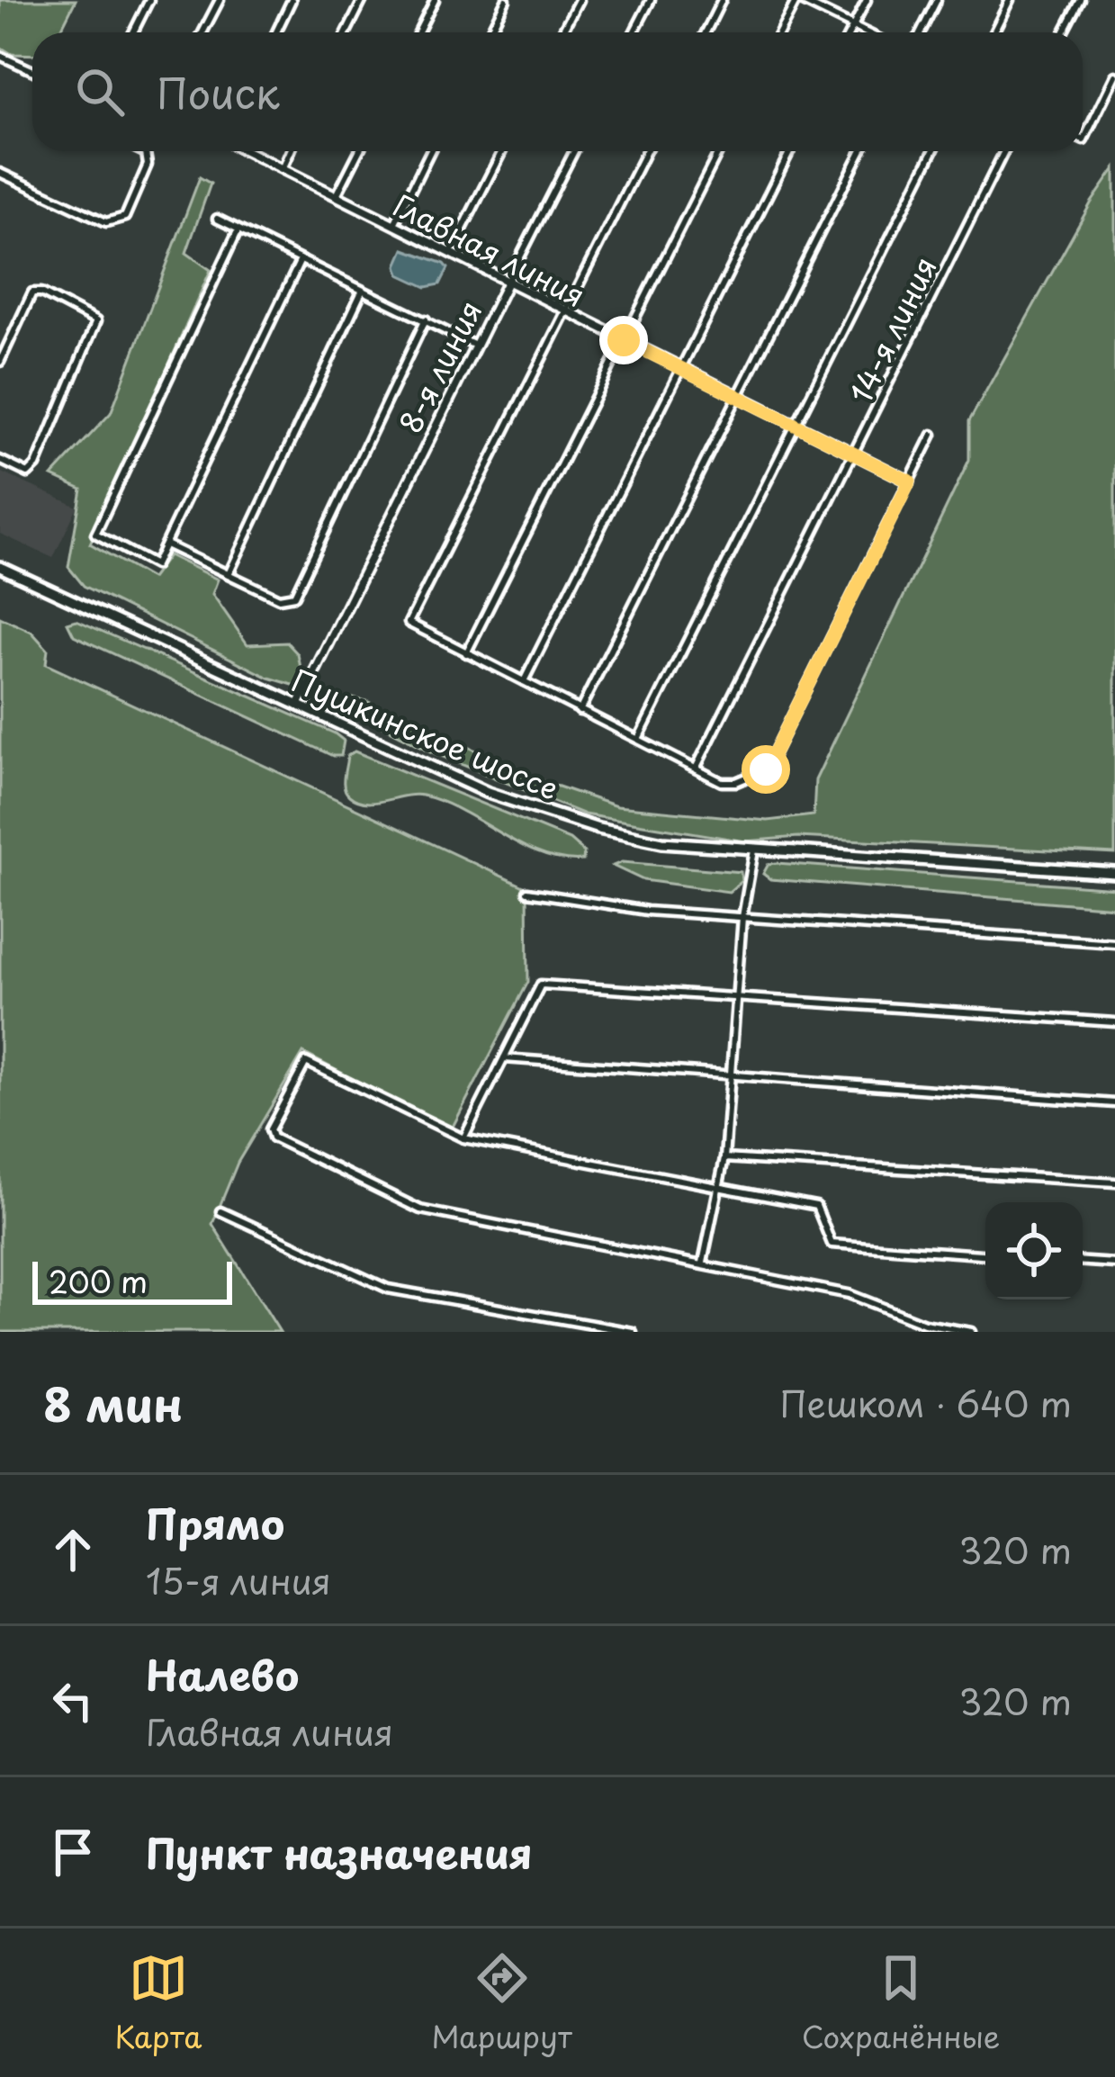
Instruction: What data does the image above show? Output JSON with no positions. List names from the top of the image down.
{
  "streets": {
    "main road": ["Пушкинское шоссе"],
    "street": ["Главная линия", "14-я линия", "8-я линия"]
  },
  "crossings": [
    ["Главная линия", "14-я линия"],
    ["Главная линия", "8-я линия"],
    ["8-я линия", "Пушкинское шоссе"]
  ],
  "scale_bar": "200 m",
  "page": {
    "search": "Поиск",
    "scale": "200 m",
    "heading": ["8 мин", "Пешком · 640 m"],
    "list": [
      ["Прямо", "15-я линия", "320 m"],
      ["Налево", "Главная линия", "320 m"],
      "Пункт назначения"
    ],
    "nav": ["Карта", "Маршрут", "Сохранённые"]
  }
}
